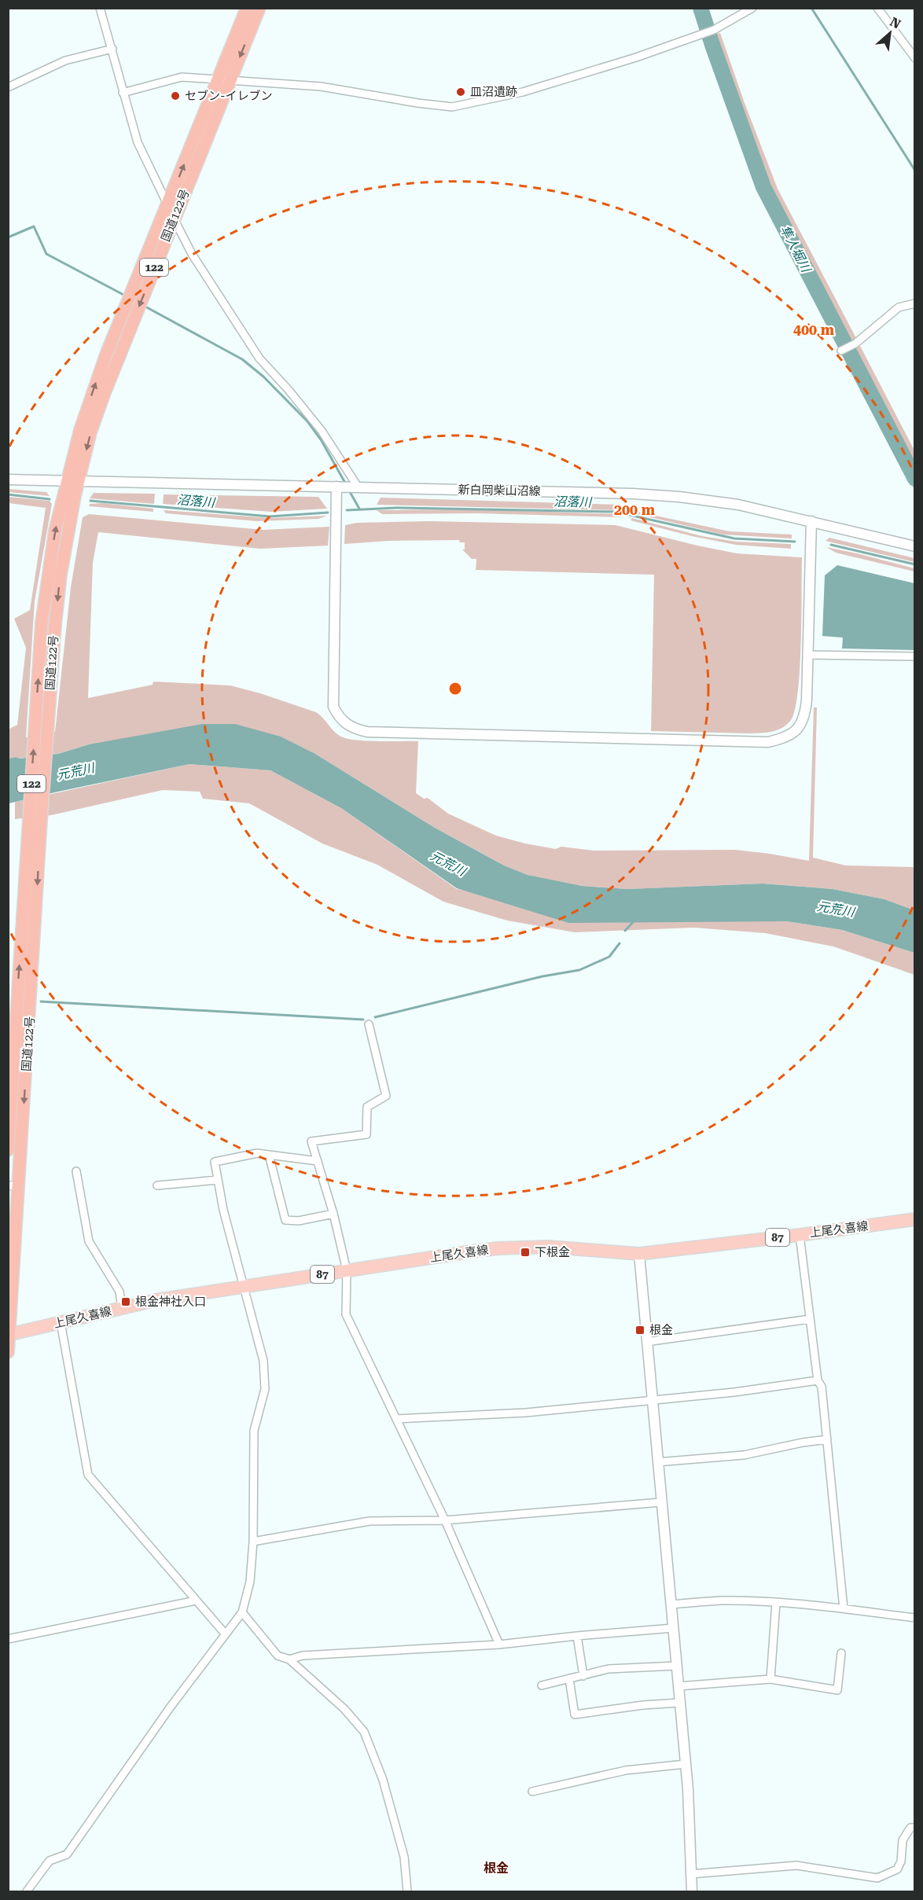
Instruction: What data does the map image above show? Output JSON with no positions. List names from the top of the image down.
{
  "streets": {
    "highway": ["国道122号", "122"],
    "main road": ["上尾久喜線", "87"],
    "street": ["新白岡柴山沼線"]
  },
  "crossings": [
    ["国道122号", "新白岡柴山沼線"],
    ["国道122号", "上尾久喜線"]
  ],
  "districts": ["根金"],
  "water": ["隼人堀川", "沼落川", "元荒川"],
  "places": {
    "other": ["皿沼遺跡", "セブン-イレブン"],
    "transit": ["下根金", "根金神社入口", "根金"]
  },
  "north": "top right",
  "rings": ["400 m", "200 m"]
}
